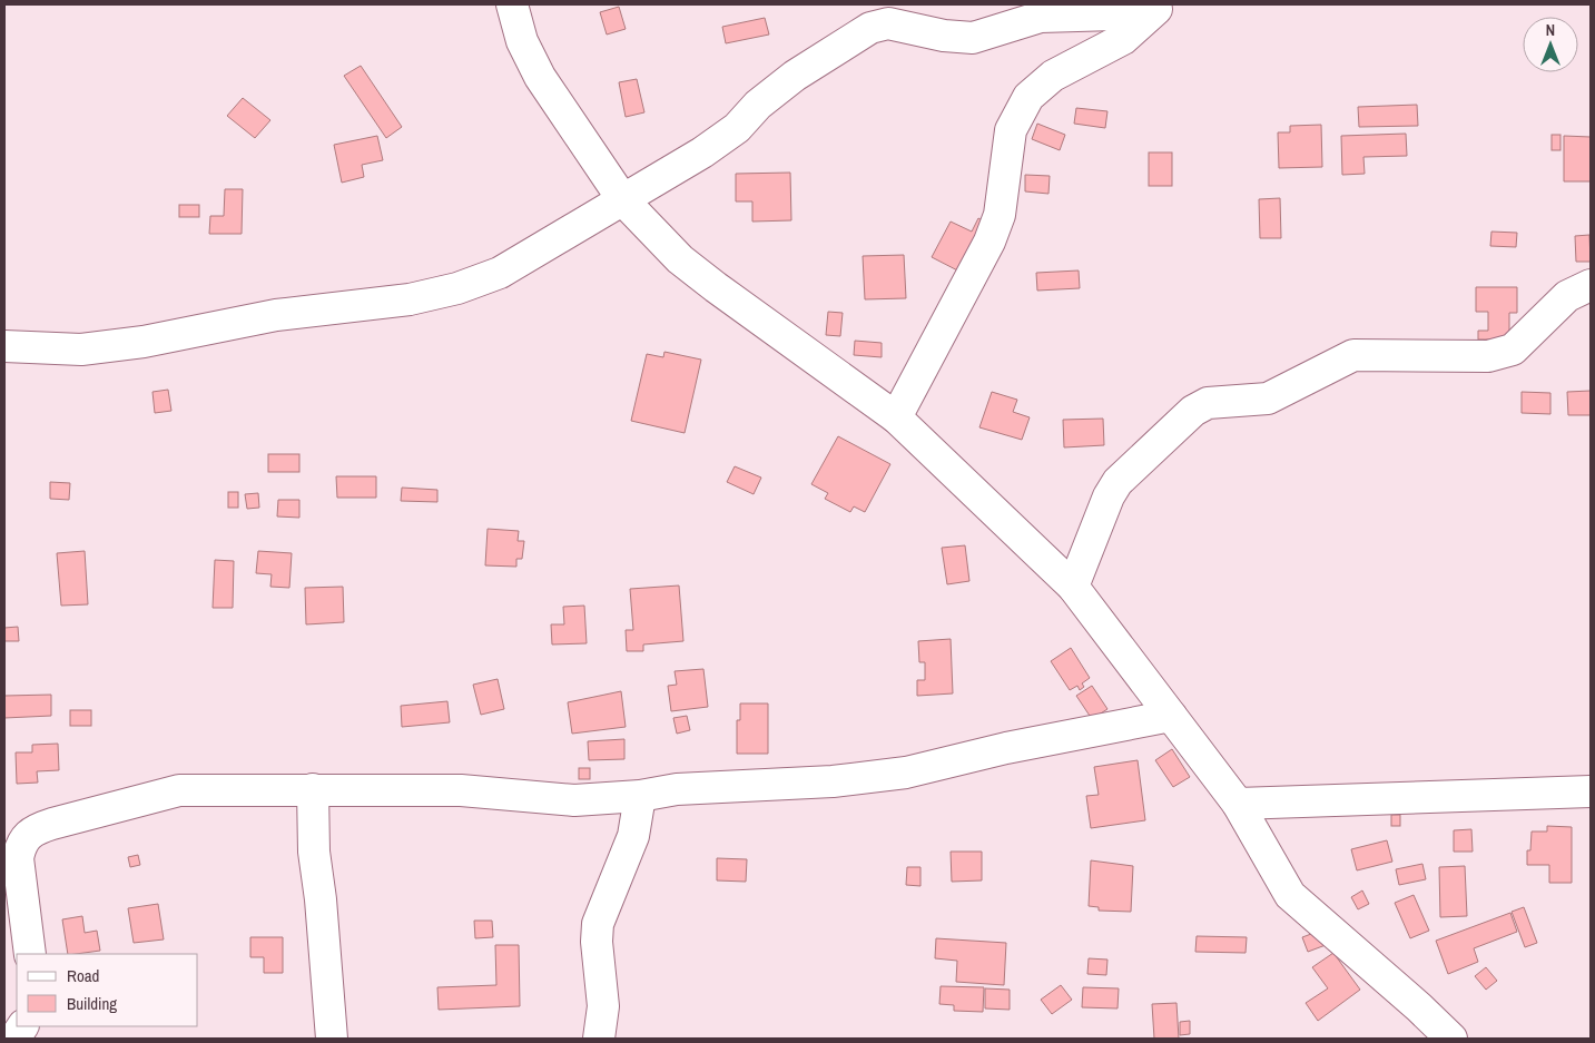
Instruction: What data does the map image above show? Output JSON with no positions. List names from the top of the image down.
{
  "legend": ["Road", "Building"],
  "north": "top"
}
